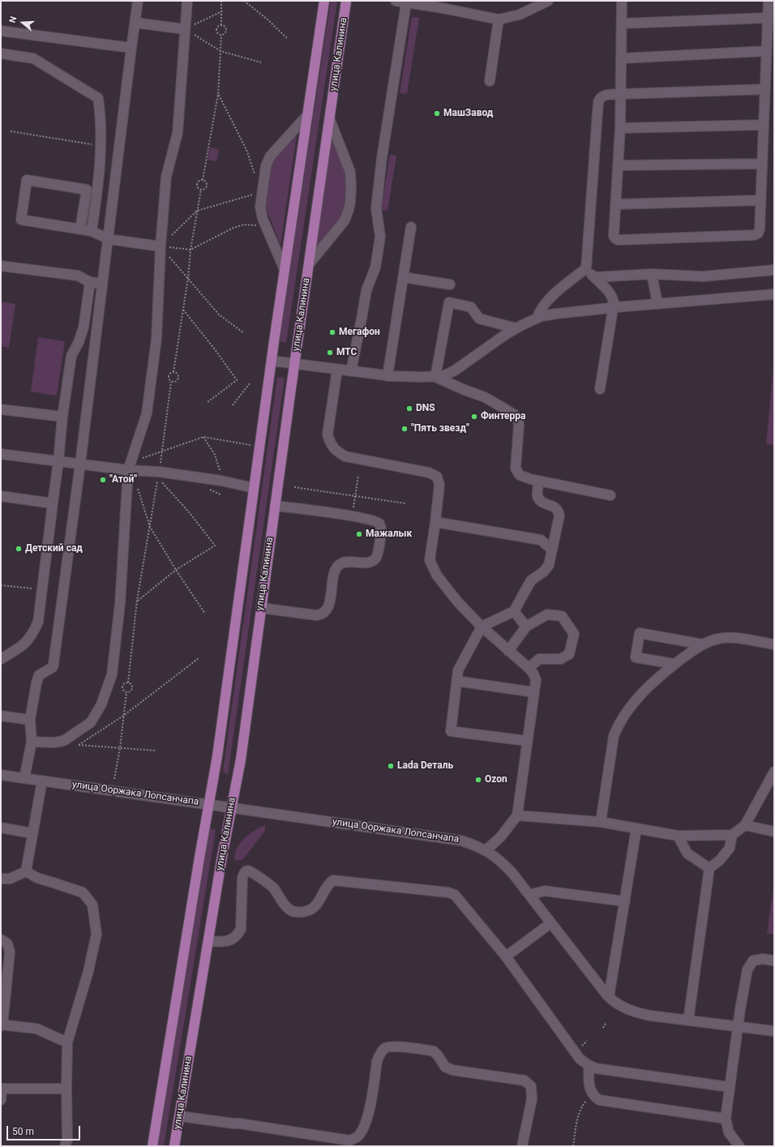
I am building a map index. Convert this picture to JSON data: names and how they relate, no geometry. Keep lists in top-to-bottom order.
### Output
{
  "streets": {
    "main road": ["улица Калинина"],
    "street": ["улица Ооржака Лопсанчапа"]
  },
  "crossings": [
    ["улица Калинина", "улица Ооржака Лопсанчапа"]
  ],
  "places": [
    "МашЗавод",
    "Мегафон",
    "МТС",
    "DNS",
    "Финтерра",
    "\"Пять звезд\"",
    "\"Атой\"",
    "Мажалык",
    "Детский сад",
    "Lada Dеталь",
    "Ozon"
  ],
  "scale_bar": "50 m",
  "north": "left"
}
